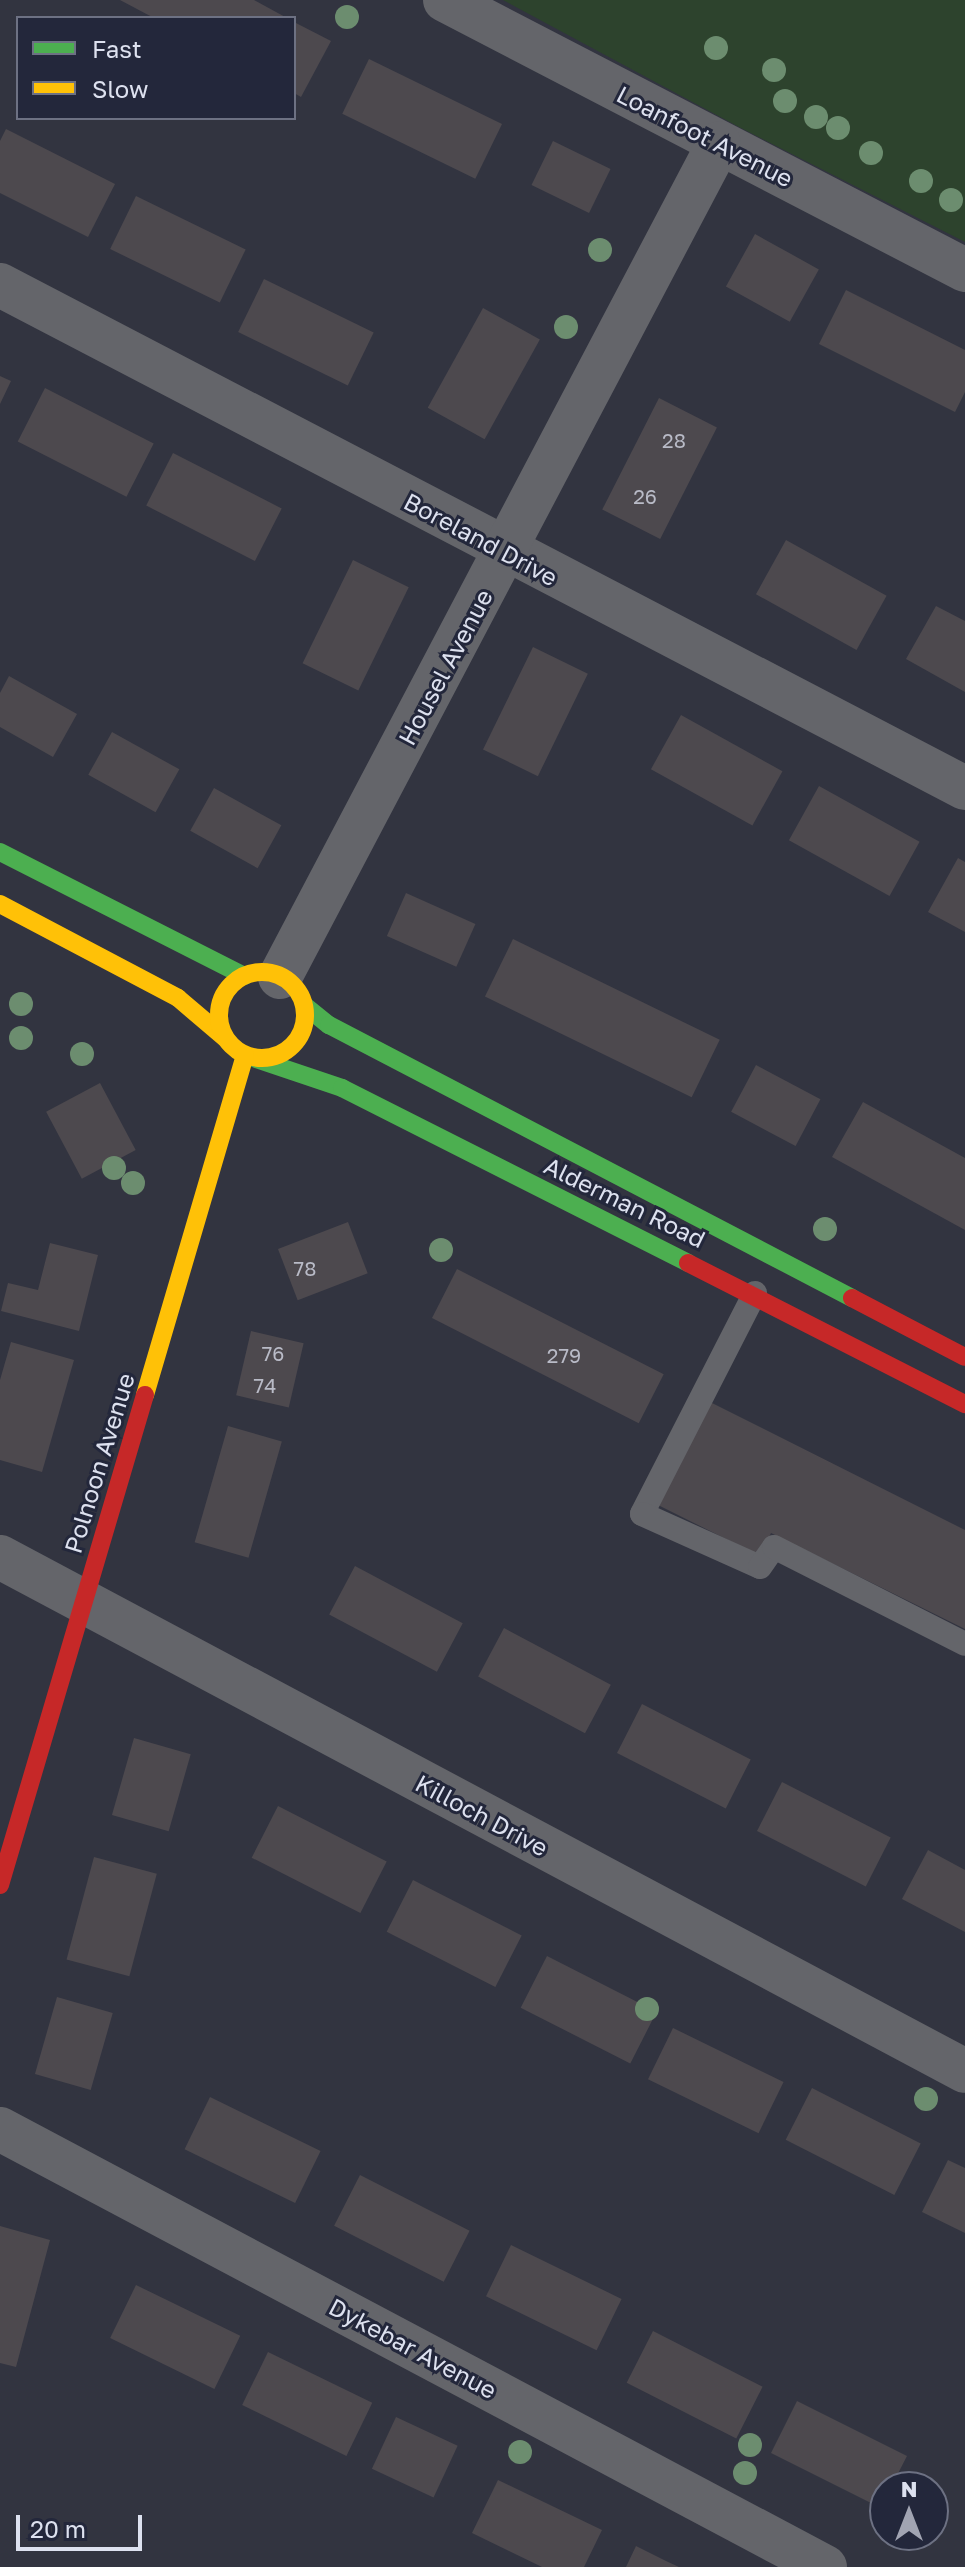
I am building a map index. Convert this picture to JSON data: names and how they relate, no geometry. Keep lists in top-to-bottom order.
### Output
{
  "streets": {
    "street": [
      "Loanfoot Avenue",
      "Boreland Drive",
      "Housel Avenue",
      "Alderman Road",
      "Polnoon Avenue",
      "Killoch Drive",
      "Dykebar Avenue"
    ]
  },
  "crossings": [
    ["Loanfoot Avenue", "Housel Avenue"],
    ["Boreland Drive", "Housel Avenue"],
    ["Housel Avenue", "Alderman Road"],
    ["Housel Avenue", "Polnoon Avenue"],
    ["Alderman Road", "Polnoon Avenue"],
    ["Polnoon Avenue", "Killoch Drive"]
  ],
  "house_numbers": [
    "28",
    "26",
    "78",
    "76",
    "279",
    "74"
  ],
  "legend": ["Fast", "Slow"],
  "scale_bar": "20 m",
  "north": "top"
}
